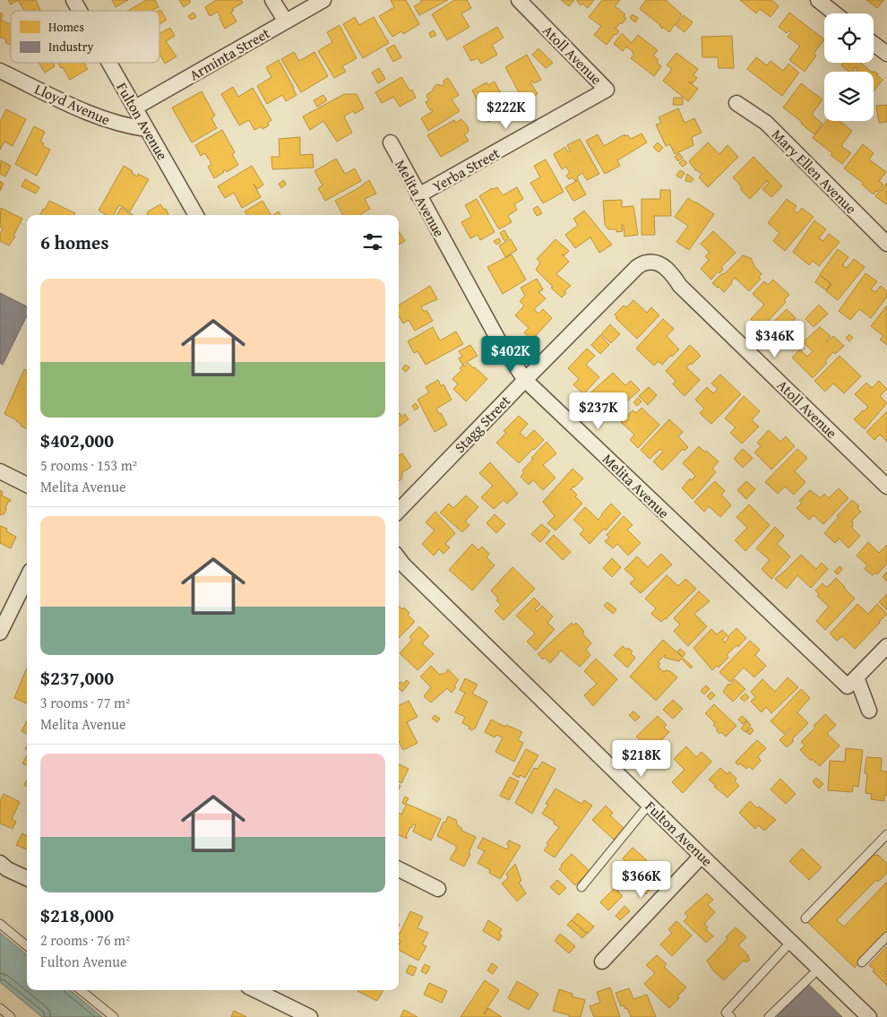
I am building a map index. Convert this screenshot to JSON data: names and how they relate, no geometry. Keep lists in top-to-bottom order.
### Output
{
  "streets": {
    "street": [
      "Arminta Street",
      "Atoll Avenue",
      "Lloyd Avenue",
      "Fulton Avenue",
      "Yerba Street",
      "Mary Ellen Avenue",
      "Melita Avenue",
      "Stagg Street"
    ]
  },
  "crossings": [
    ["Arminta Street", "Fulton Avenue"],
    ["Atoll Avenue", "Yerba Street"],
    ["Atoll Avenue", "Stagg Street"],
    ["Lloyd Avenue", "Fulton Avenue"],
    ["Yerba Street", "Melita Avenue"],
    ["Melita Avenue", "Stagg Street"]
  ],
  "legend": ["Homes", "Industry"],
  "page": {
    "price": [
      "$222K",
      "$346K",
      "$402K",
      "$237K",
      "$218K",
      "$366K"
    ],
    "heading": "6 homes",
    "list": [
      {
        "name": "$402,000",
        "note": "5 rooms · 153 m² · Melita Avenue"
      },
      {
        "name": "$237,000",
        "note": "3 rooms · 77 m² · Melita Avenue"
      },
      {
        "name": "$218,000",
        "note": "2 rooms · 76 m² · Fulton Avenue"
      }
    ]
  }
}
